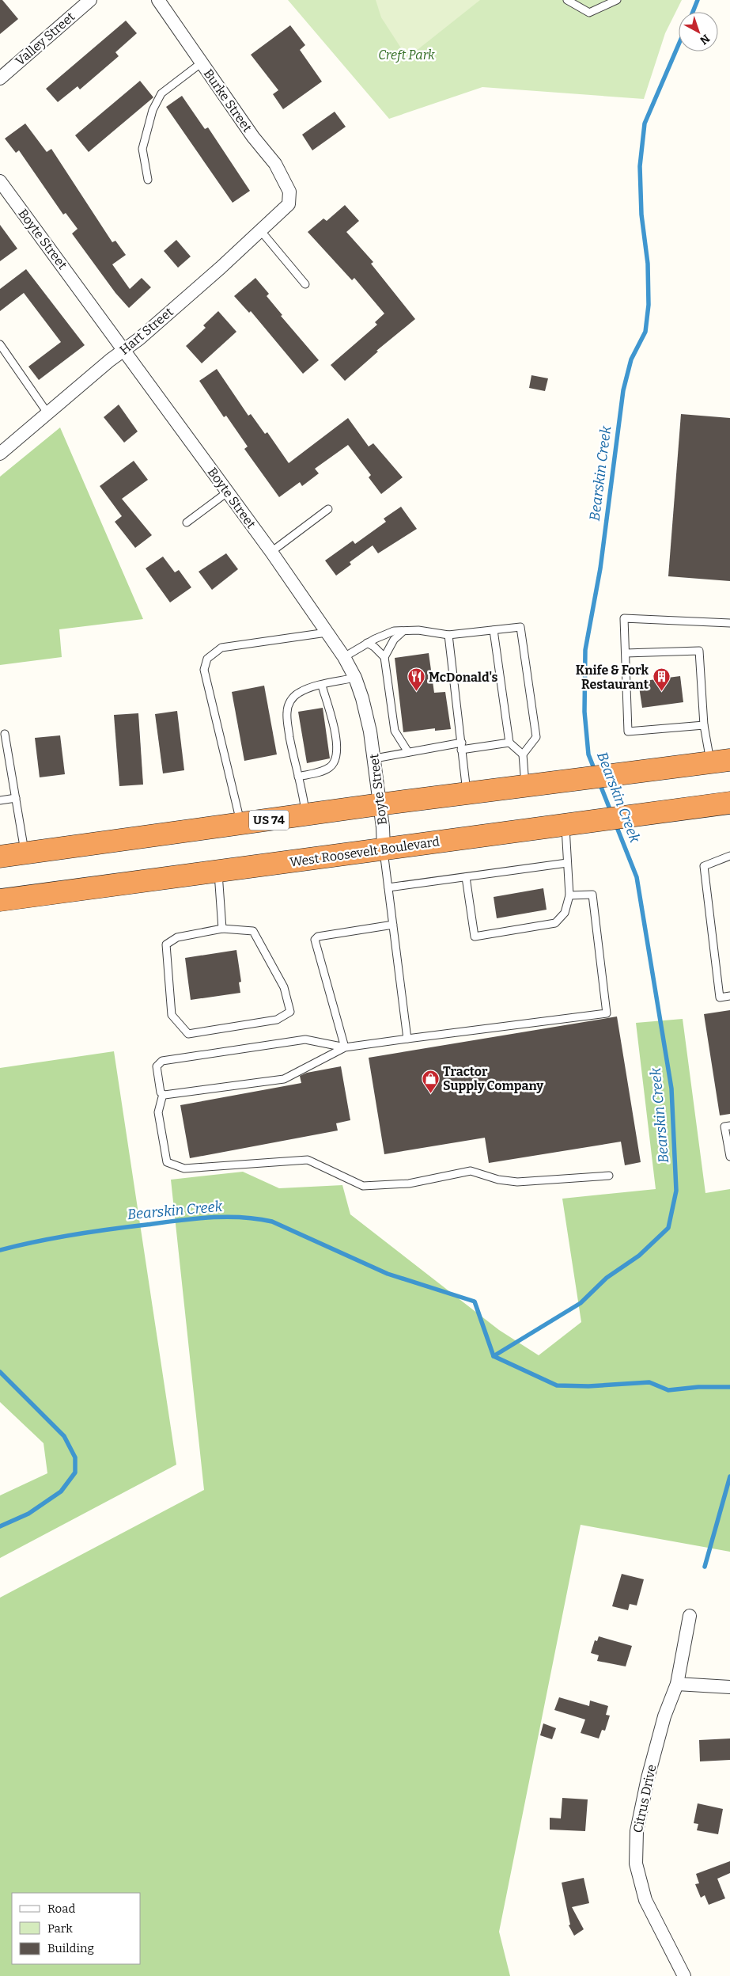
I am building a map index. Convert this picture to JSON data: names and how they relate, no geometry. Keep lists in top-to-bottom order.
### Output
{
  "streets": {
    "highway": ["US 74", "West Roosevelt Boulevard"],
    "street": [
      "Valley Street",
      "Burke Street",
      "Boyte Street",
      "Hart Street",
      "Citrus Drive"
    ]
  },
  "crossings": [
    ["Burke Street", "Hart Street"],
    ["Boyte Street", "Hart Street"],
    ["Boyte Street", "US 74"],
    ["Boyte Street", "West Roosevelt Boulevard"]
  ],
  "water": ["Bearskin Creek"],
  "parks": ["Creft Park"],
  "places": {
    "restaurant": ["McDonald's"],
    "building": ["Knife & Fork Restaurant"],
    "shop": ["Tractor Supply Company"]
  },
  "legend": ["Road", "Park", "Building"],
  "north": "bottom right"
}
